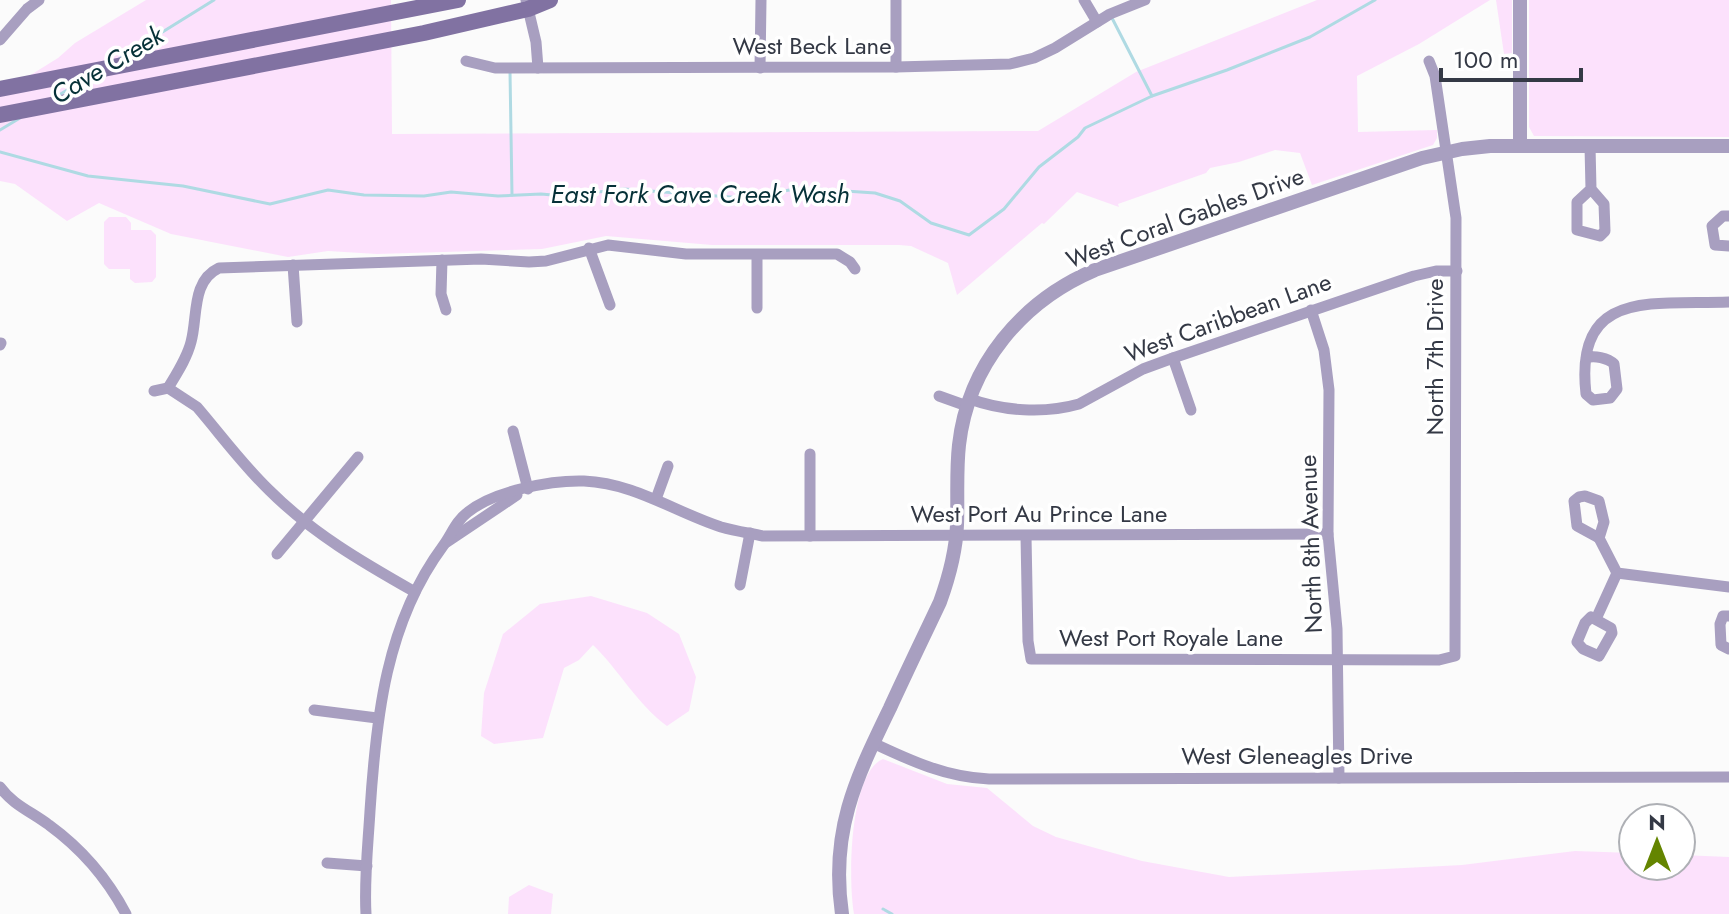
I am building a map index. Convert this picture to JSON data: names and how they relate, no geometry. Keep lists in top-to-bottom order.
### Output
{
  "streets": {
    "street": [
      "West Beck Lane",
      "West Coral Gables Drive",
      "West Caribbean Lane",
      "North 7th Drive",
      "West Port Au Prince Lane",
      "North 8th Avenue",
      "West Port Royale Lane",
      "West Gleneagles Drive"
    ]
  },
  "crossings": [
    ["West Coral Gables Drive", "West Caribbean Lane"],
    ["West Coral Gables Drive", "North 7th Drive"],
    ["West Coral Gables Drive", "West Port Au Prince Lane"],
    ["West Coral Gables Drive", "West Gleneagles Drive"],
    ["West Caribbean Lane", "North 7th Drive"],
    ["West Caribbean Lane", "North 8th Avenue"],
    ["North 7th Drive", "West Port Royale Lane"],
    ["West Port Au Prince Lane", "North 8th Avenue"],
    ["West Port Au Prince Lane", "West Port Royale Lane"],
    ["North 8th Avenue", "West Port Royale Lane"],
    ["North 8th Avenue", "West Gleneagles Drive"]
  ],
  "water": ["Cave Creek", "East Fork Cave Creek Wash"],
  "scale_bar": "100 m",
  "north": "top"
}
